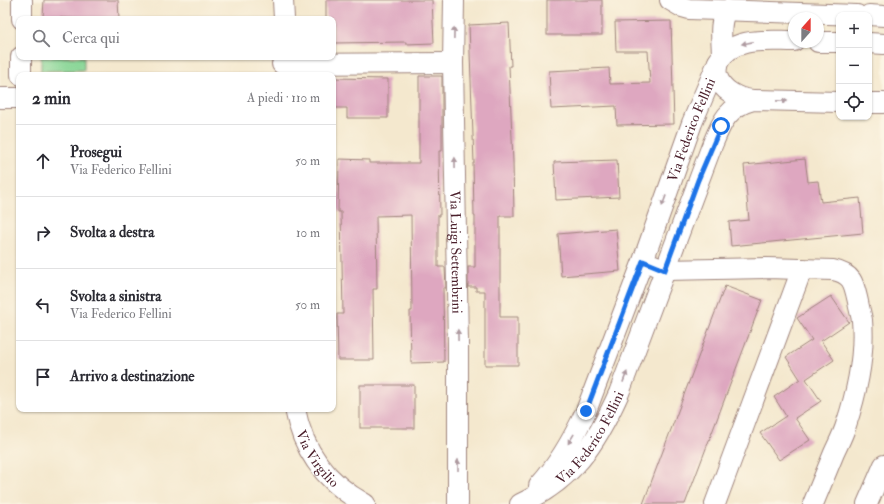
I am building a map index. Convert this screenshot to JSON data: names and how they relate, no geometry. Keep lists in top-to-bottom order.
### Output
{
  "streets": {
    "street": ["Via Federico Fellini", "Via Luigi Settembrini", "Via Virgilio"]
  },
  "one_way": ["Via Luigi Settembrini"],
  "north": "top",
  "page": {
    "map_buttons": ["+", "−"],
    "search": "Cerca qui",
    "heading": ["2 min", "A piedi · 110 m"],
    "list": [
      ["Prosegui", "Via Federico Fellini", "50 m"],
      ["Svolta a destra", "10 m"],
      ["Svolta a sinistra", "Via Federico Fellini", "50 m"],
      "Arrivo a destinazione"
    ]
  }
}
